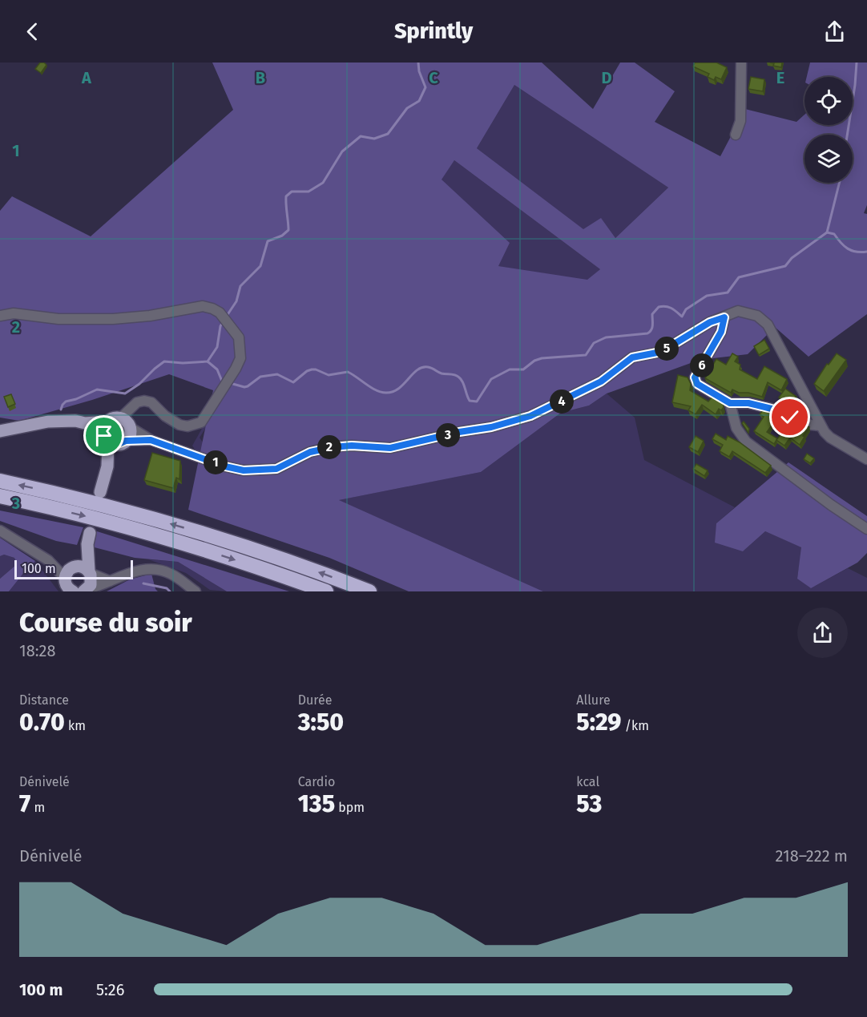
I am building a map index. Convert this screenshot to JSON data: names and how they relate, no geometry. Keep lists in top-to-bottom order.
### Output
{
  "scale_bar": "100 m",
  "page": {
    "header": "Sprintly",
    "pins": [
      "5",
      "6",
      "4",
      "3",
      "2",
      "1"
    ],
    "scale": "100 m",
    "heading": ["Course du soir", "18:28"],
    "stats": [
      ["Distance", "0.70 km"],
      ["Durée", "3:50"],
      ["Allure", "5:29 /km"],
      ["Dénivelé", "7 m"],
      ["Cardio", "135 bpm"],
      ["kcal", "53"]
    ],
    "chart": ["Dénivelé", "218–222 m"],
    "list": [
      {
        "name": "100 m",
        "note": "5:26"
      }
    ]
  },
  "grid": {
    "columns": [
      "A",
      "B",
      "C",
      "D",
      "E"
    ],
    "rows": ["1", "2", "3"]
  }
}
